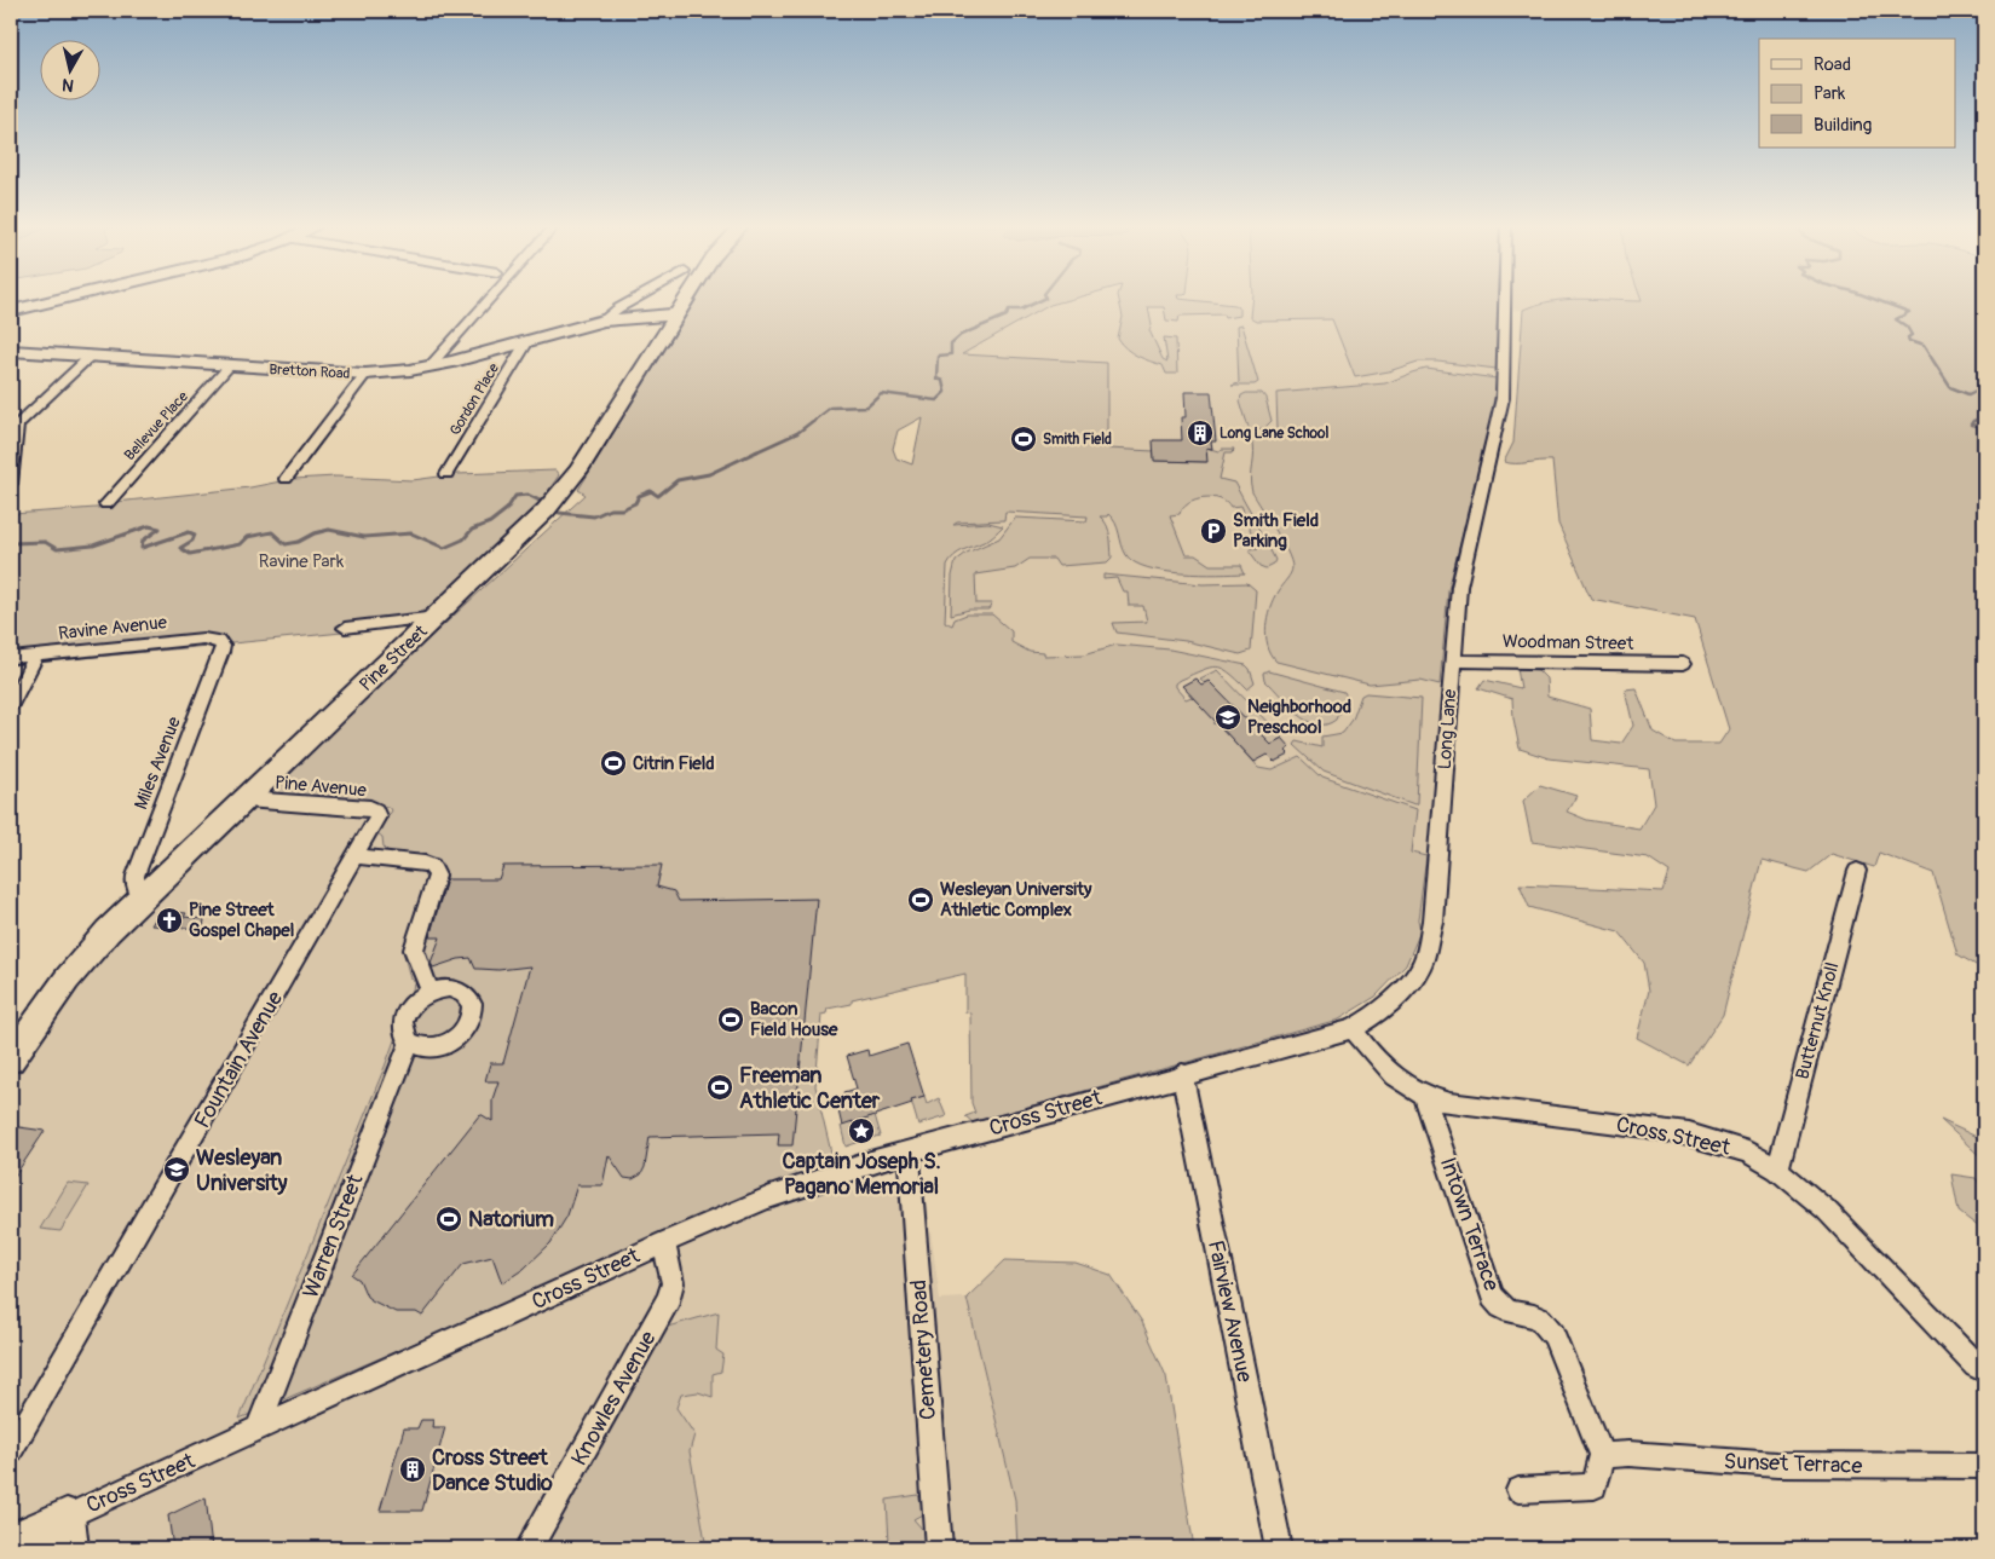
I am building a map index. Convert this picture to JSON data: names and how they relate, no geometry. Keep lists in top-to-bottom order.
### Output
{
  "streets": {
    "street": [
      "Bretton Road",
      "Gordon Place",
      "Bellevue Place",
      "Ravine Avenue",
      "Woodman Street",
      "Pine Street",
      "Long Lane",
      "Miles Avenue",
      "Pine Avenue",
      "Butternut Knoll",
      "Fountain Avenue",
      "Cross Street",
      "Intown Terrace",
      "Warren Street",
      "Fairview Avenue",
      "Cemetery Road",
      "Knowles Avenue",
      "Sunset Terrace"
    ]
  },
  "crossings": [
    ["Bretton Road", "Gordon Place"],
    ["Bretton Road", "Bellevue Place"],
    ["Bretton Road", "Pine Street"],
    ["Ravine Avenue", "Miles Avenue"],
    ["Woodman Street", "Long Lane"],
    ["Pine Street", "Miles Avenue"],
    ["Pine Street", "Pine Avenue"],
    ["Long Lane", "Cross Street"],
    ["Long Lane", "Fairview Avenue"],
    ["Pine Avenue", "Fountain Avenue"],
    ["Butternut Knoll", "Cross Street"],
    ["Cross Street", "Intown Terrace"],
    ["Cross Street", "Warren Street"],
    ["Cross Street", "Fairview Avenue"],
    ["Cross Street", "Cemetery Road"],
    ["Cross Street", "Knowles Avenue"],
    ["Intown Terrace", "Sunset Terrace"]
  ],
  "parks": ["Ravine Park"],
  "places": {
    "building": ["Long Lane School", "Cross Street Dance Studio"],
    "sports": [
      "Smith Field",
      "Citrin Field",
      "Wesleyan University Athletic Complex",
      "Bacon Field House",
      "Freeman Athletic Center",
      "Natorium"
    ],
    "parking": ["Smith Field Parking"],
    "school or university": ["Neighborhood Preschool", "Wesleyan University"],
    "church": ["Pine Street Gospel Chapel"],
    "place": ["Captain Joseph S. Pagano Memorial"]
  },
  "legend": ["Road", "Park", "Building"],
  "north": "bottom"
}
